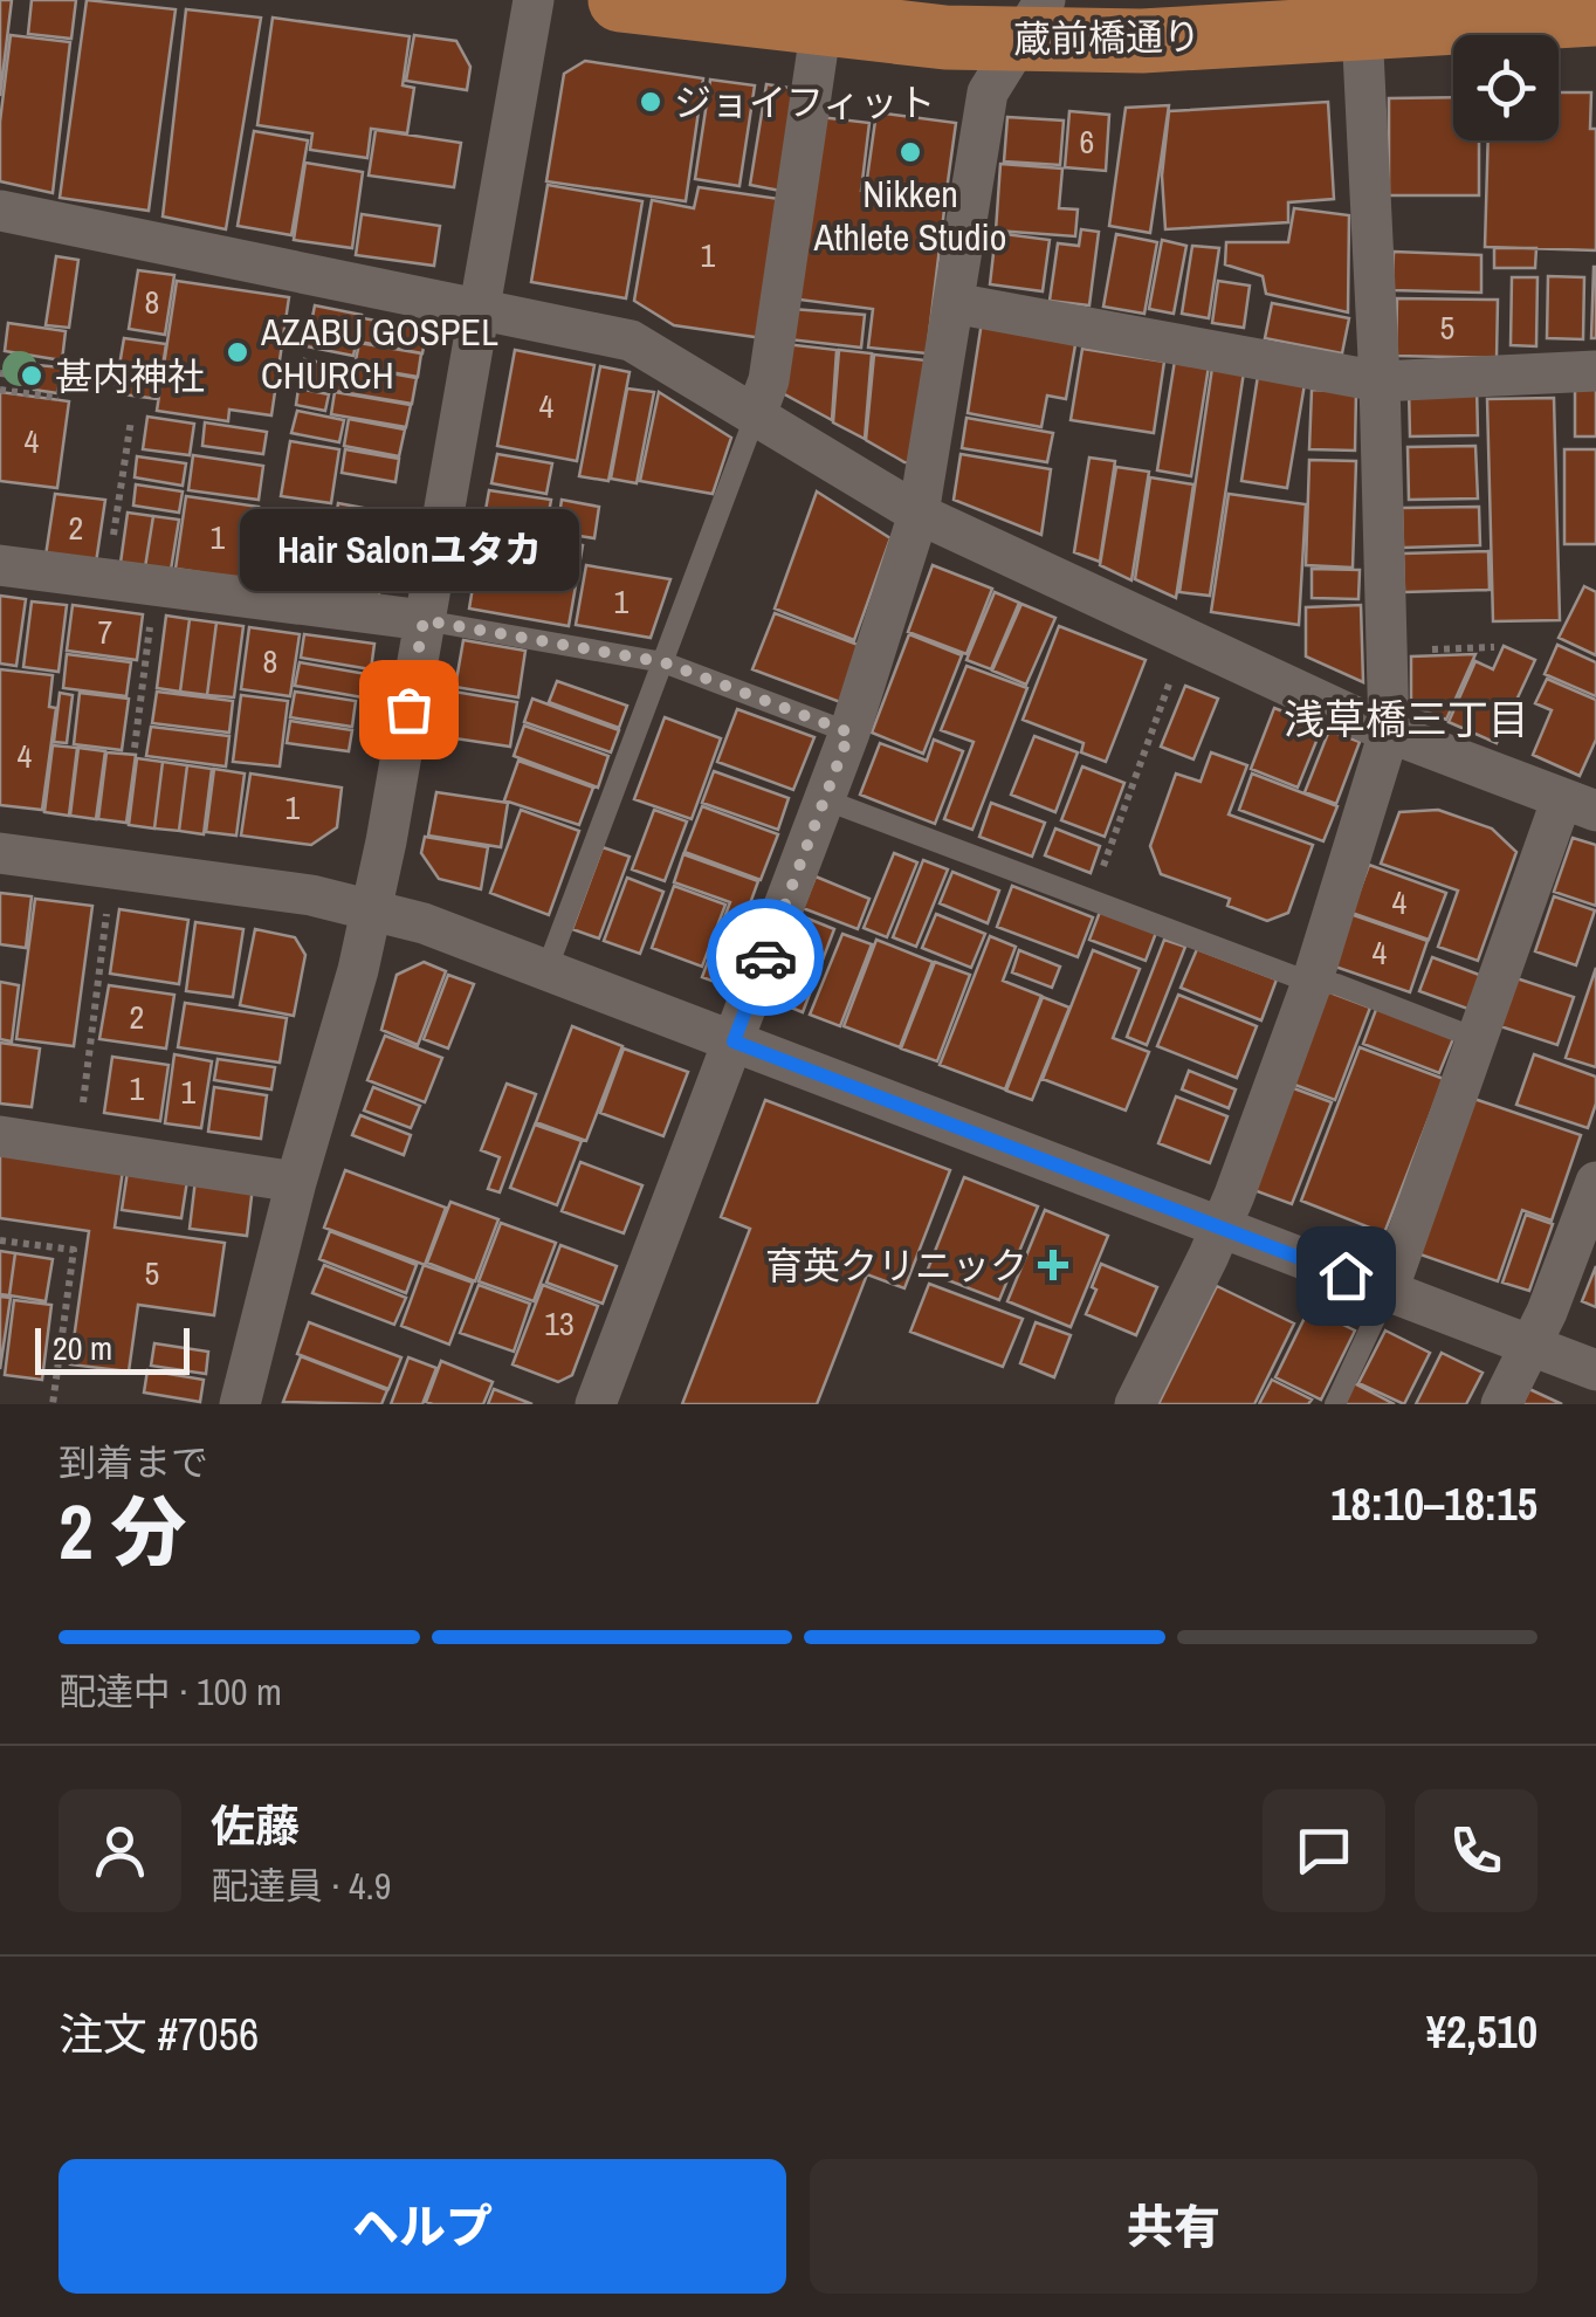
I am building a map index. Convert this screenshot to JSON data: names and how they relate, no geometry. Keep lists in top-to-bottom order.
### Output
{
  "streets": {
    "main road": ["蔵前橋通り"]
  },
  "districts": ["浅草橋三丁目"],
  "places": {
    "other": [
      "ジョイフィット",
      "Nikken Athlete Studio",
      "AZABU GOSPEL CHURCH",
      "甚内神社",
      "Hair Salonユタカ"
    ],
    "health": ["育英クリニック"]
  },
  "house_numbers": [
    "6",
    "1",
    "8",
    "5",
    "4",
    "4",
    "2",
    "1",
    "1",
    "7",
    "8",
    "4",
    "1",
    "4",
    "4",
    "2",
    "1",
    "1",
    "5",
    "13"
  ],
  "scale_bar": "20 m",
  "page": {
    "bubble": "Hair Salonユタカ",
    "scale": "20 m",
    "heading": ["2 分", "到着まで", "18:10–18:15"],
    "panel": [
      "佐藤",
      "配達員 · 4.9",
      "注文 #7056",
      "¥2,510"
    ],
    "bar": "配達中 · 100 m",
    "buttons": ["ヘルプ", "共有"]
  }
}
